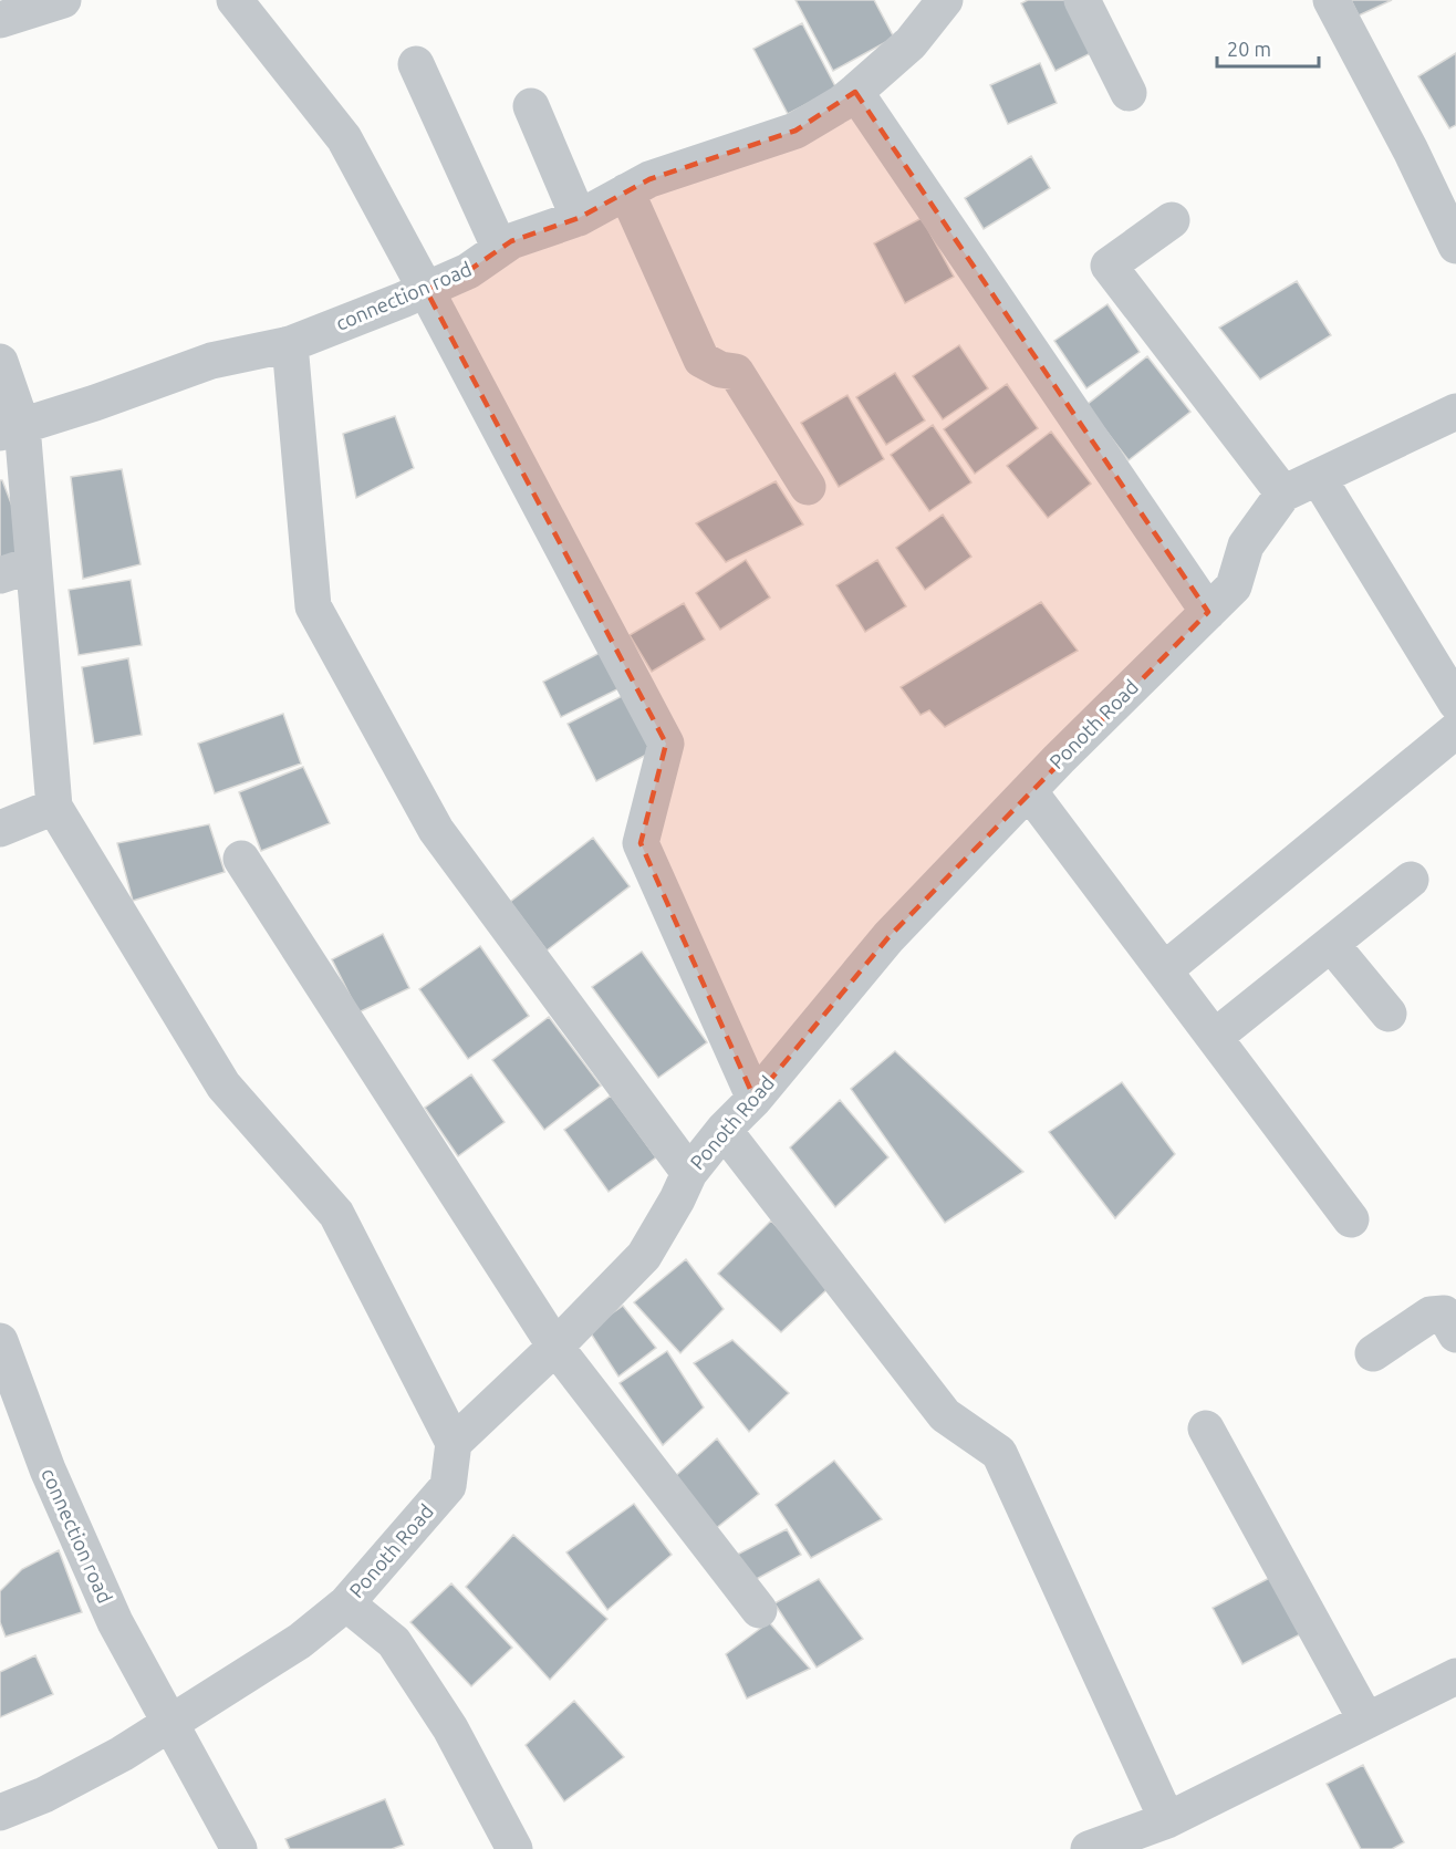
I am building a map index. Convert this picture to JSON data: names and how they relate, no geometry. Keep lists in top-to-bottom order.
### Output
{
  "streets": {
    "street": ["connection road", "Ponoth Road"]
  },
  "crossings": [
    ["connection road", "Ponoth Road"]
  ],
  "scale_bar": "20 m"
}
